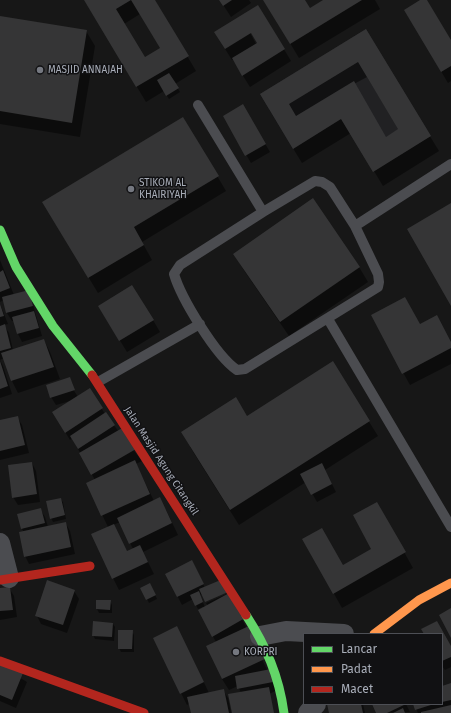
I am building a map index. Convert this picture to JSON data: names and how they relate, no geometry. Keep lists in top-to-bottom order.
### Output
{
  "streets": {
    "street": ["Jalan Masjid Agung Citangkil"]
  },
  "places": ["MASJID ANNAJAH", "STIKOM AL KHAIRIYAH", "KORPRI"],
  "legend": ["Lancar", "Padat", "Macet"]
}
